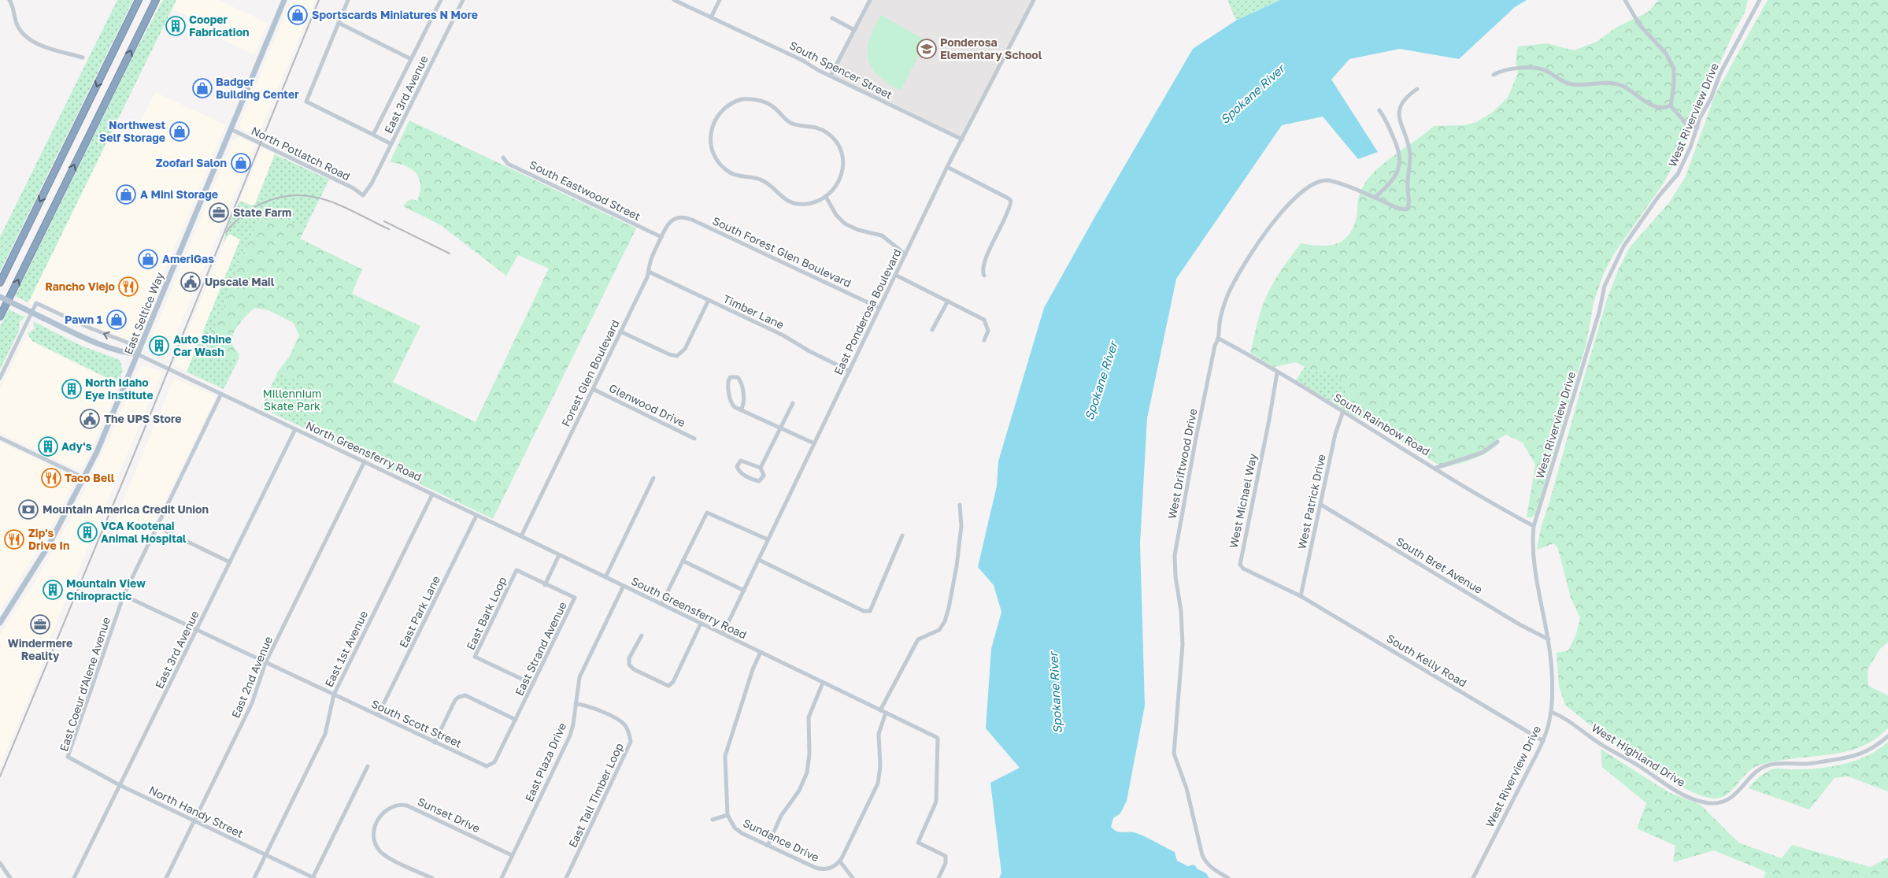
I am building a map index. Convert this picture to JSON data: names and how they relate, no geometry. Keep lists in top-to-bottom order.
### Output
{
  "streets": {
    "main road": ["East Seltice Way", "North Greensferry Road"],
    "street": [
      "South Spencer Street",
      "East 3rd Avenue",
      "West Riverview Drive",
      "North Potlatch Road",
      "South Eastwood Street",
      "South Forest Glen Boulevard",
      "Timber Lane",
      "East Ponderosa Boulevard",
      "Forest Glen Boulevard",
      "Glenwood Drive",
      "South Rainbow Road",
      "West Driftwood Drive",
      "West Michael Way",
      "West Patrick Drive",
      "South Bret Avenue",
      "South Greensferry Road",
      "East Park Lane",
      "East Bark Loop",
      "East 1st Avenue",
      "East Strand Avenue",
      "South Kelly Road",
      "East 2nd Avenue",
      "East Coeur d'Alene Avenue",
      "South Scott Street",
      "West Highland Drive",
      "East Plaza Drive",
      "East Tall Timber Loop",
      "North Handy Street",
      "Sunset Drive",
      "Sundance Drive"
    ]
  },
  "crossings": [
    ["South Spencer Street", "East Ponderosa Boulevard"],
    ["East 3rd Avenue", "North Potlatch Road"],
    ["East 3rd Avenue", "North Greensferry Road"],
    ["East 3rd Avenue", "East Coeur d'Alene Avenue"],
    ["East 3rd Avenue", "South Scott Street"],
    ["East 3rd Avenue", "North Handy Street"],
    ["West Riverview Drive", "South Rainbow Road"],
    ["West Riverview Drive", "South Bret Avenue"],
    ["West Riverview Drive", "South Kelly Road"],
    ["West Riverview Drive", "West Highland Drive"],
    ["North Potlatch Road", "East Seltice Way"],
    ["South Eastwood Street", "Forest Glen Boulevard"],
    ["South Forest Glen Boulevard", "East Ponderosa Boulevard"],
    ["South Forest Glen Boulevard", "Forest Glen Boulevard"],
    ["Timber Lane", "East Ponderosa Boulevard"],
    ["Timber Lane", "Forest Glen Boulevard"],
    ["East Ponderosa Boulevard", "South Greensferry Road"],
    ["East Seltice Way", "North Greensferry Road"],
    ["Forest Glen Boulevard", "Glenwood Drive"],
    ["Forest Glen Boulevard", "South Greensferry Road"],
    ["South Rainbow Road", "West Driftwood Drive"],
    ["South Rainbow Road", "West Michael Way"],
    ["South Rainbow Road", "West Patrick Drive"],
    ["North Greensferry Road", "South Greensferry Road"],
    ["North Greensferry Road", "East 1st Avenue"],
    ["North Greensferry Road", "East 2nd Avenue"],
    ["North Greensferry Road", "East Coeur d'Alene Avenue"],
    ["West Michael Way", "West Patrick Drive"],
    ["West Michael Way", "South Kelly Road"],
    ["West Patrick Drive", "South Bret Avenue"],
    ["West Patrick Drive", "South Kelly Road"],
    ["South Greensferry Road", "East Park Lane"],
    ["South Greensferry Road", "East 1st Avenue"],
    ["South Greensferry Road", "East Plaza Drive"],
    ["East Park Lane", "South Scott Street"],
    ["East Bark Loop", "East Strand Avenue"],
    ["East 1st Avenue", "South Scott Street"],
    ["East 1st Avenue", "North Handy Street"],
    ["East Strand Avenue", "South Scott Street"],
    ["East 2nd Avenue", "South Scott Street"],
    ["East 2nd Avenue", "North Handy Street"],
    ["East Coeur d'Alene Avenue", "South Scott Street"],
    ["East Coeur d'Alene Avenue", "North Handy Street"],
    ["East Plaza Drive", "East Tall Timber Loop"],
    ["East Plaza Drive", "Sunset Drive"]
  ],
  "water": ["Spokane River"],
  "parks": ["Millennium Skate Park"],
  "places": {
    "shop": [
      "Sportscards Miniatures N More",
      "Badger Building Center",
      "Northwest Self Storage",
      "Zoofari Salon",
      "A Mini Storage",
      "AmeriGas",
      "Pawn 1"
    ],
    "building": [
      "Cooper Fabrication",
      "Auto Shine Car Wash",
      "North Idaho Eye Institute",
      "Ady's",
      "VCA Kootenai Animal Hospital",
      "Mountain View Chiropractic"
    ],
    "school or university": ["Ponderosa Elementary School"],
    "office": ["State Farm", "Windermere Reality"],
    "public building": ["Upscale Mail", "The UPS Store"],
    "restaurant": ["Rancho Viejo", "Taco Bell", "Zip's Drive In"],
    "bank": ["Mountain America Credit Union"]
  }
}
